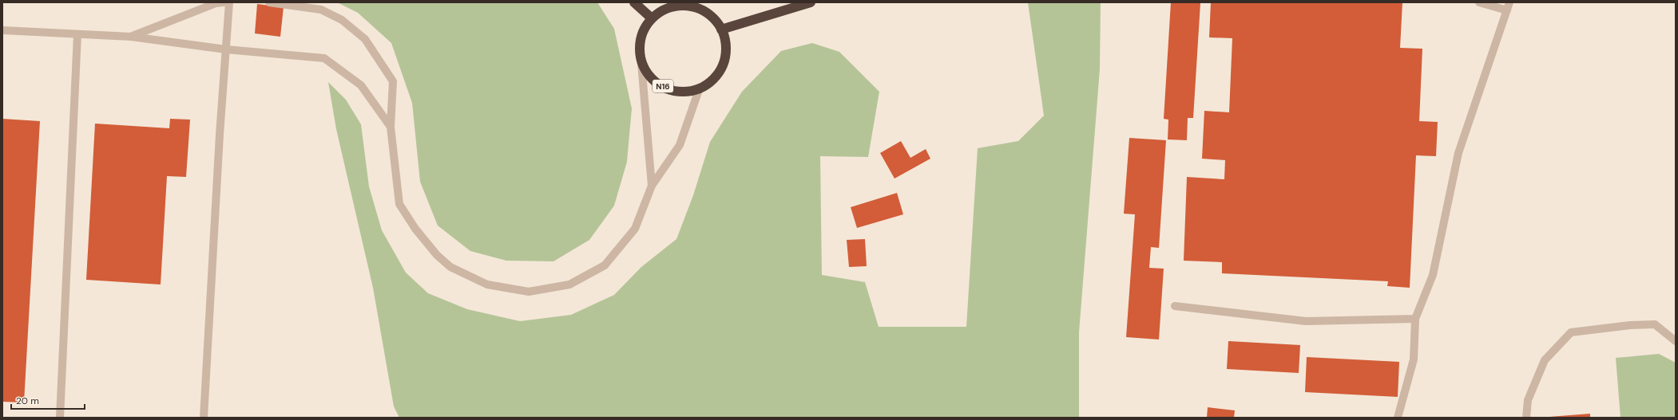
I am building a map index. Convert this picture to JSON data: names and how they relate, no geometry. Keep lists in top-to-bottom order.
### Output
{
  "streets": {
    "highway": ["N16"]
  },
  "scale_bar": "20 m"
}
